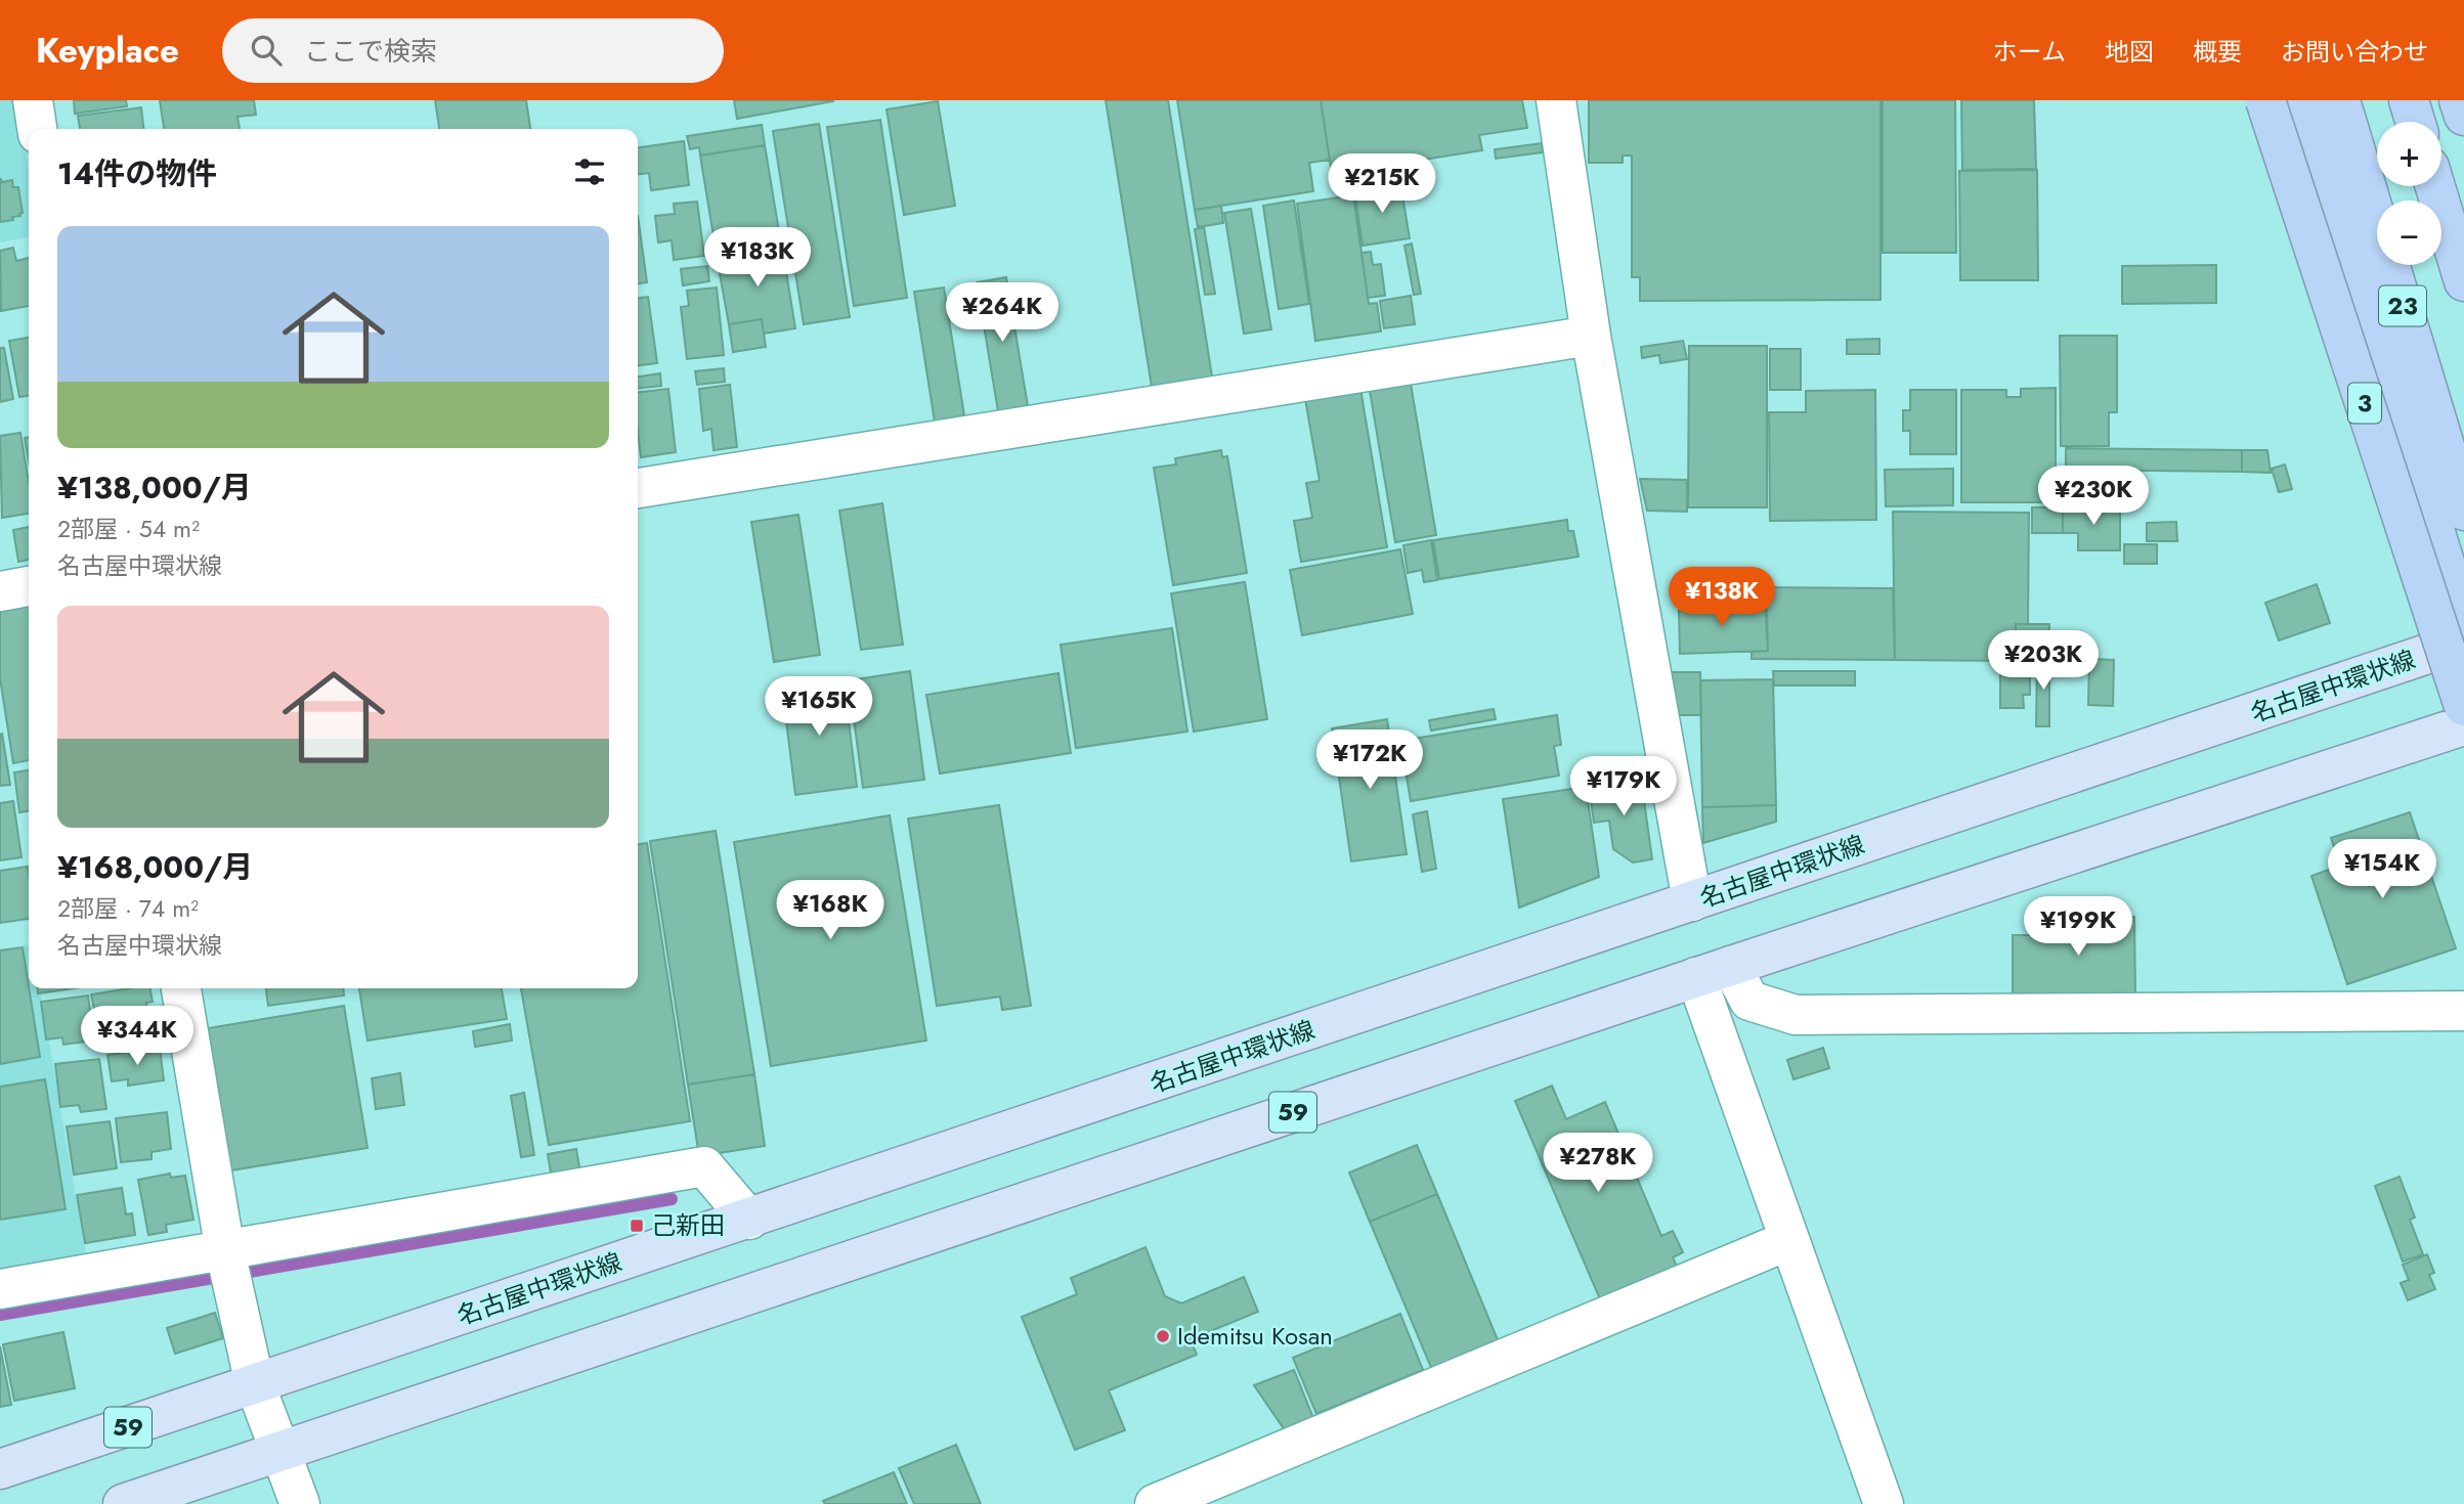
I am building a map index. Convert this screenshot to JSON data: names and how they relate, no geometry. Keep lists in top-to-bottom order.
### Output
{
  "streets": {
    "highway": ["23", "3"],
    "main road": ["名古屋中環状線", "59"]
  },
  "places": {
    "transit": ["己新田"],
    "other": ["Idemitsu Kosan"]
  },
  "page": {
    "header": "Keyplace",
    "search": "ここで検索",
    "nav": [
      "ホーム",
      "地図",
      "概要",
      "お問い合わせ"
    ],
    "map_buttons": ["+", "−"],
    "heading": "14件の物件",
    "price": [
      "¥215K",
      "¥183K",
      "¥264K",
      "¥230K",
      "¥138K",
      "¥203K",
      "¥165K",
      "¥172K",
      "¥179K",
      "¥154K",
      "¥168K",
      "¥199K",
      "¥344K",
      "¥278K"
    ],
    "list": [
      {
        "name": "¥138,000/月",
        "note": "2部屋 · 54 m² · 名古屋中環状線"
      },
      {
        "name": "¥168,000/月",
        "note": "2部屋 · 74 m² · 名古屋中環状線"
      }
    ]
  }
}
